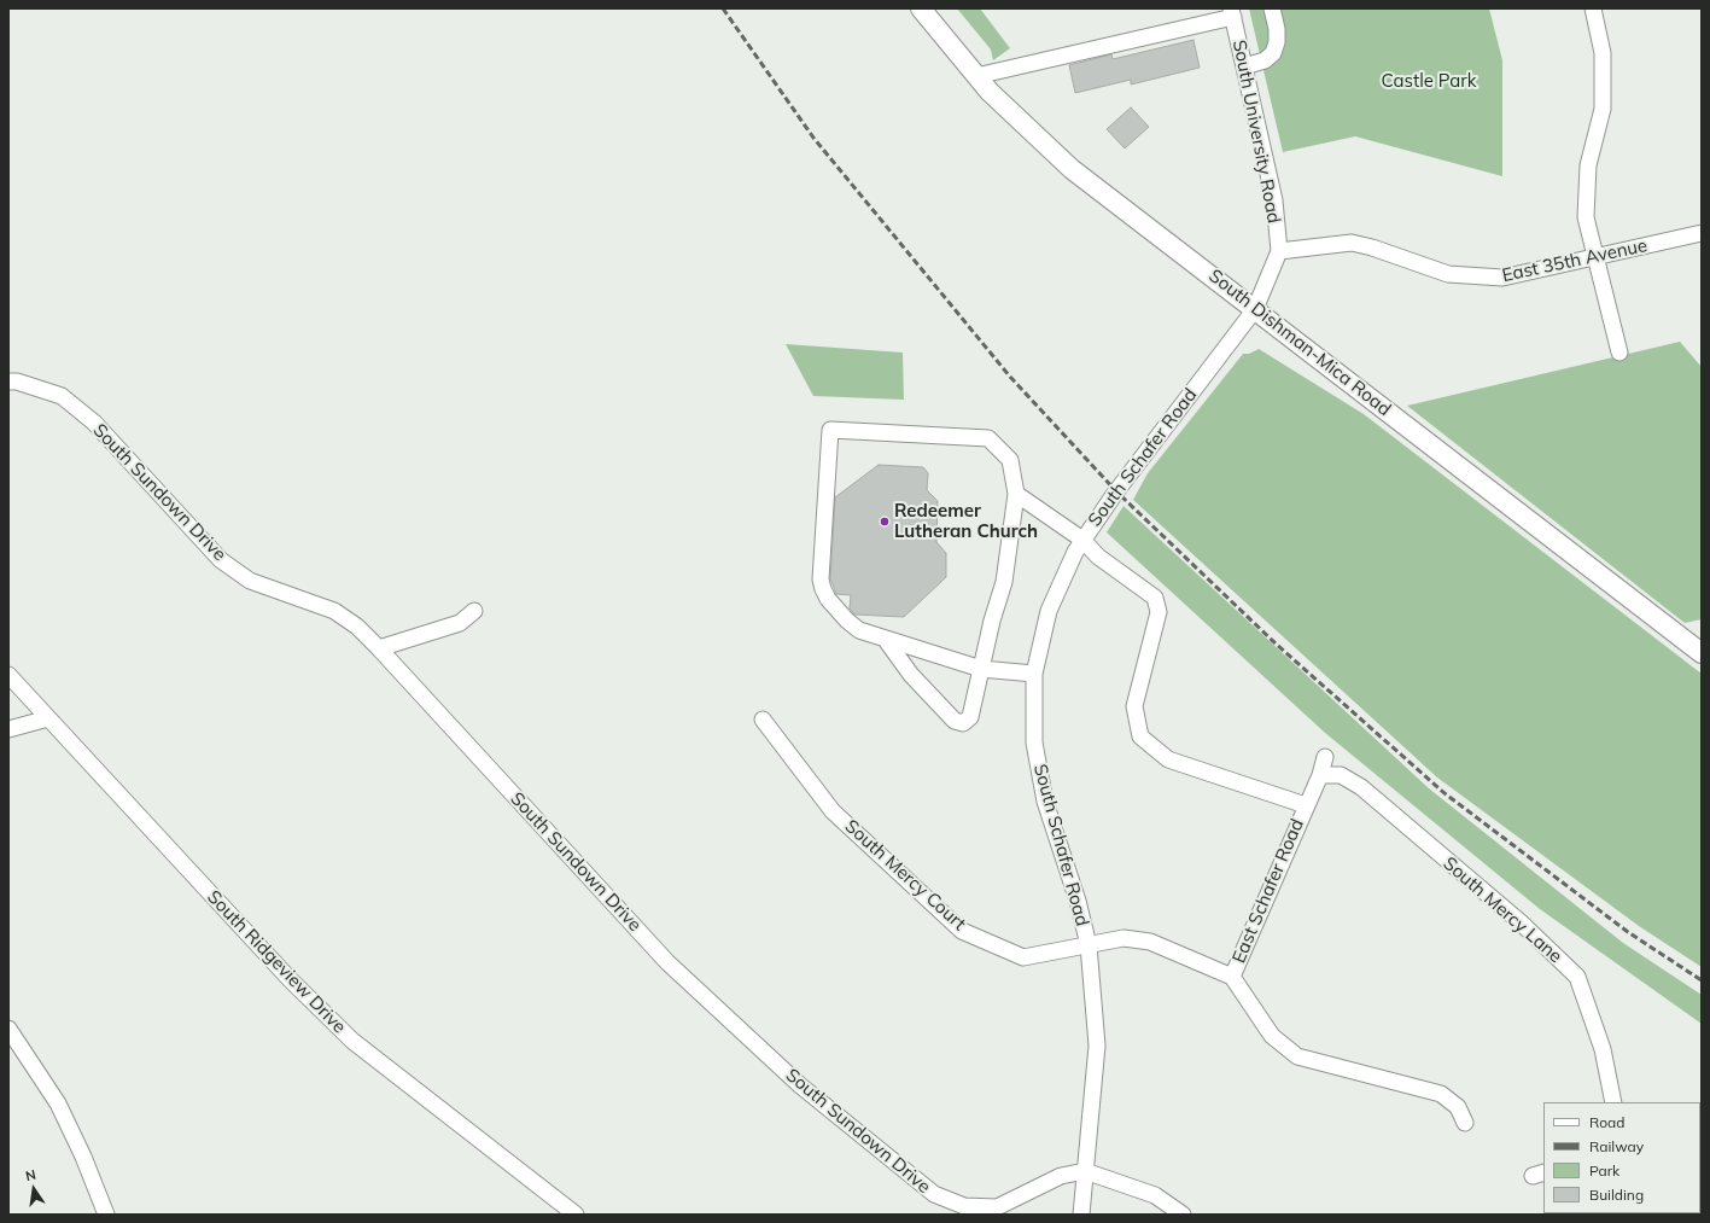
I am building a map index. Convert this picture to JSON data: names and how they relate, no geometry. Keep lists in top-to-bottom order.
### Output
{
  "streets": {
    "main road": ["South Dishman-Mica Road"],
    "street": [
      "South University Road",
      "East 35th Avenue",
      "South Schafer Road",
      "South Sundown Drive",
      "South Mercy Court",
      "East Schafer Road",
      "South Mercy Lane",
      "South Ridgeview Drive"
    ]
  },
  "crossings": [
    ["South University Road", "East 35th Avenue"],
    ["South University Road", "South Dishman-Mica Road"],
    ["South University Road", "South Schafer Road"],
    ["South Dishman-Mica Road", "South Schafer Road"],
    ["South Schafer Road", "South Sundown Drive"],
    ["South Schafer Road", "South Mercy Court"],
    ["South Schafer Road", "East Schafer Road"],
    ["South Mercy Court", "East Schafer Road"],
    ["East Schafer Road", "South Mercy Lane"]
  ],
  "parks": ["Castle Park"],
  "places": ["Redeemer Lutheran Church"],
  "legend": [
    "Road",
    "Railway",
    "Park",
    "Building"
  ],
  "north": "top"
}
